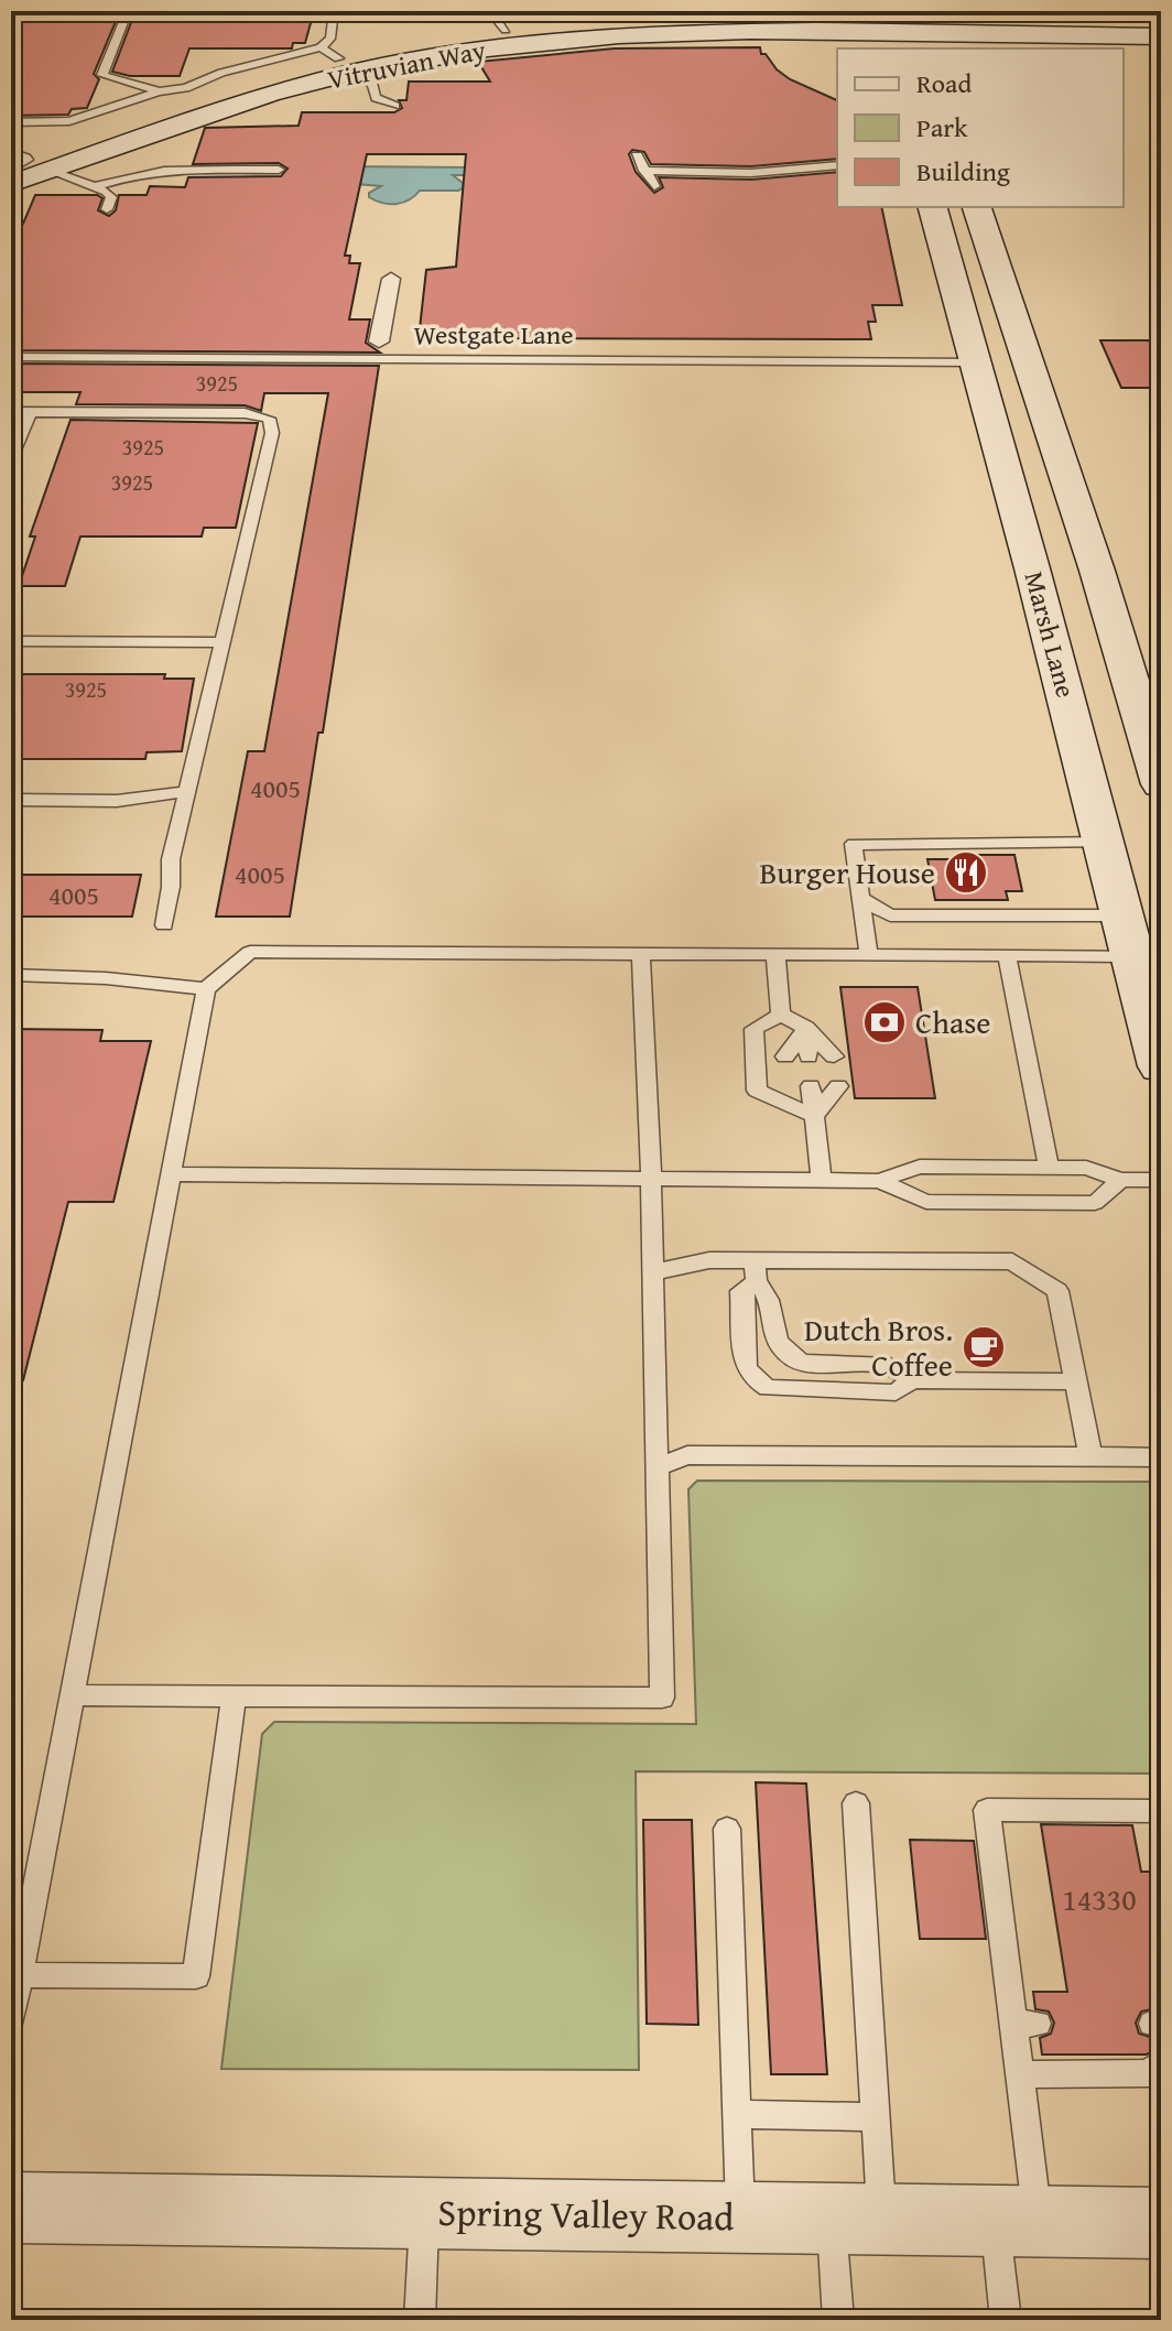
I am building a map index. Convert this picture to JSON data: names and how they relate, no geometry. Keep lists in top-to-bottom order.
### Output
{
  "streets": {
    "main road": ["Vitruvian Way", "Marsh Lane", "Spring Valley Road"],
    "lane": ["Westgate Lane"]
  },
  "crossings": [
    ["Westgate Lane", "Marsh Lane"]
  ],
  "places": {
    "restaurant": ["Burger House"],
    "bank": ["Chase"],
    "cafe": ["Dutch Bros. Coffee"]
  },
  "house_numbers": [
    "3925",
    "3925",
    "3925",
    "3925",
    "4005",
    "4005",
    "4005",
    "14330"
  ],
  "legend": ["Road", "Park", "Building"]
}
